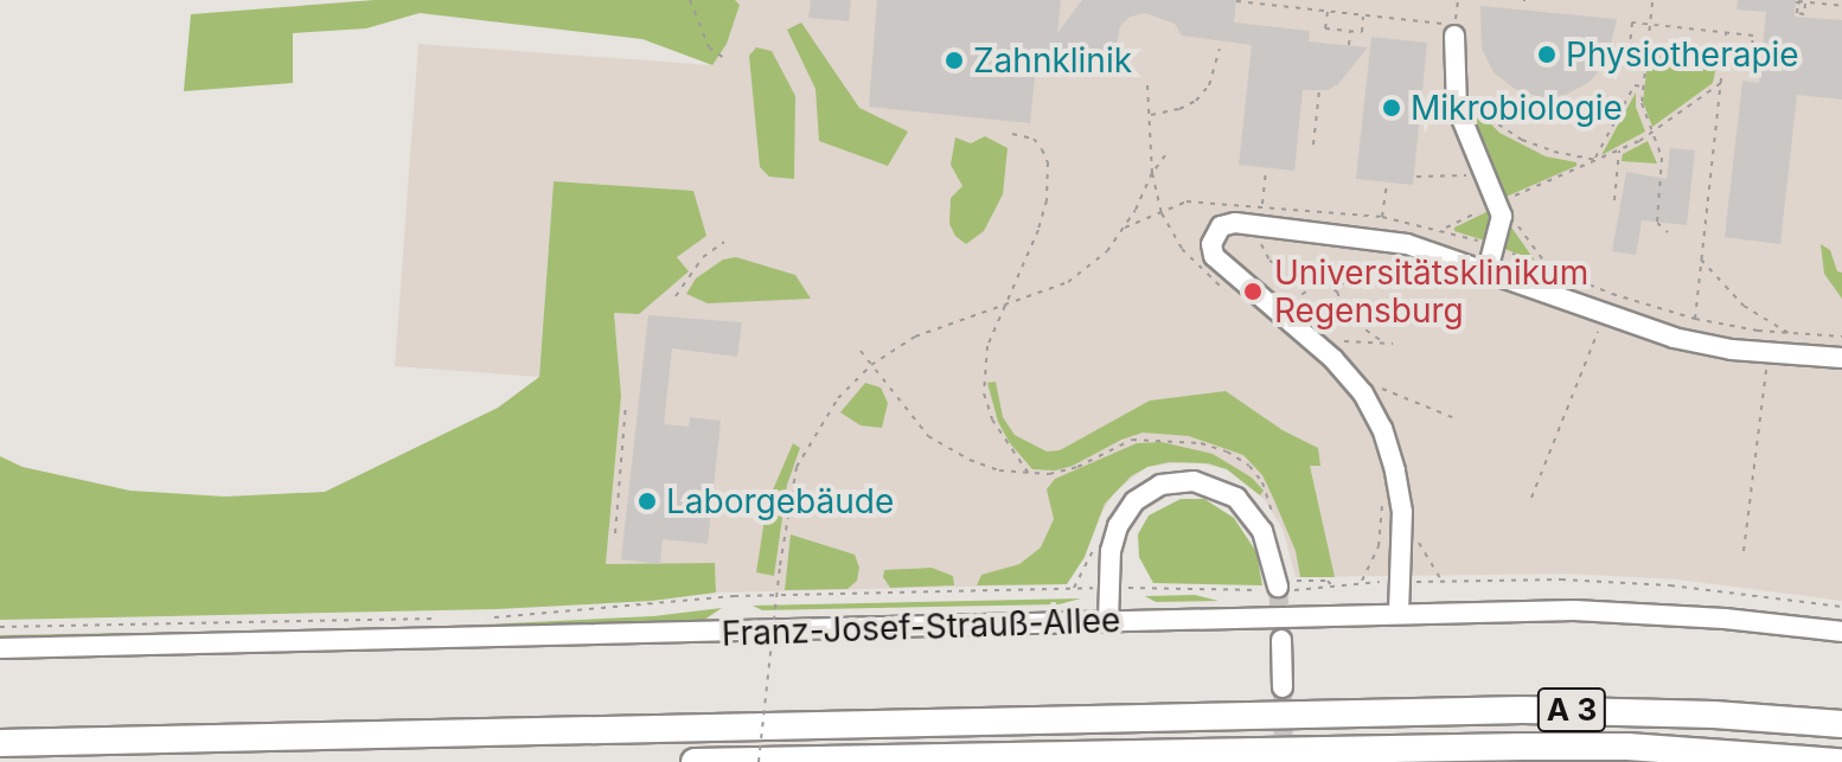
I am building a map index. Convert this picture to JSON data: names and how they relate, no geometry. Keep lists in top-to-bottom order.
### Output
{
  "streets": {
    "highway": ["A 3"],
    "street": ["Franz-Josef-Strauß-Allee"]
  },
  "places": [
    "Physiotherapie",
    "Zahnklinik",
    "Mikrobiologie",
    "Universitätsklinikum Regensburg",
    "Laborgebäude"
  ]
}
